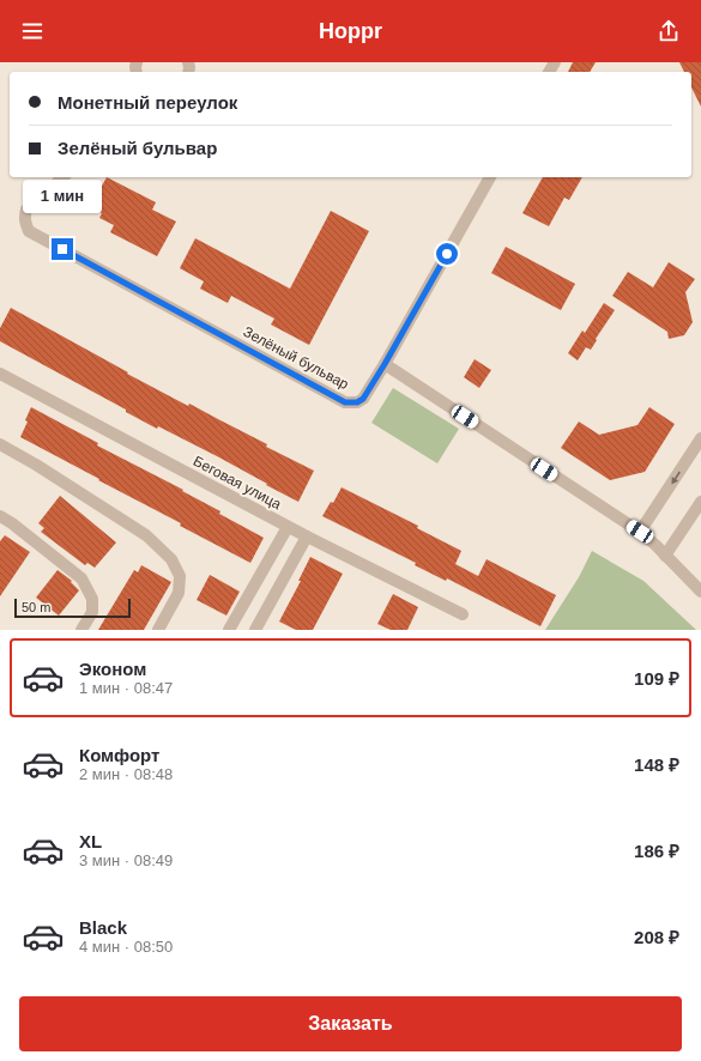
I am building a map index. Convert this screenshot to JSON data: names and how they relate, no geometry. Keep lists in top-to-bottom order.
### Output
{
  "streets": {
    "street": ["Зелёный бульвар", "Беговая улица"]
  },
  "scale_bar": "50 m",
  "page": {
    "header": "Hoppr",
    "banner": ["Монетный переулок", "Зелёный бульвар"],
    "bubble": "1 мин",
    "scale": "50 m",
    "list": [
      {
        "name": "Эконом",
        "note": "1 мин · 08:47",
        "value": "109 ₽"
      },
      {
        "name": "Комфорт",
        "note": "2 мин · 08:48",
        "value": "148 ₽"
      },
      {
        "name": "XL",
        "note": "3 мин · 08:49",
        "value": "186 ₽"
      },
      {
        "name": "Black",
        "note": "4 мин · 08:50",
        "value": "208 ₽"
      }
    ],
    "buttons": "Заказать"
  }
}
